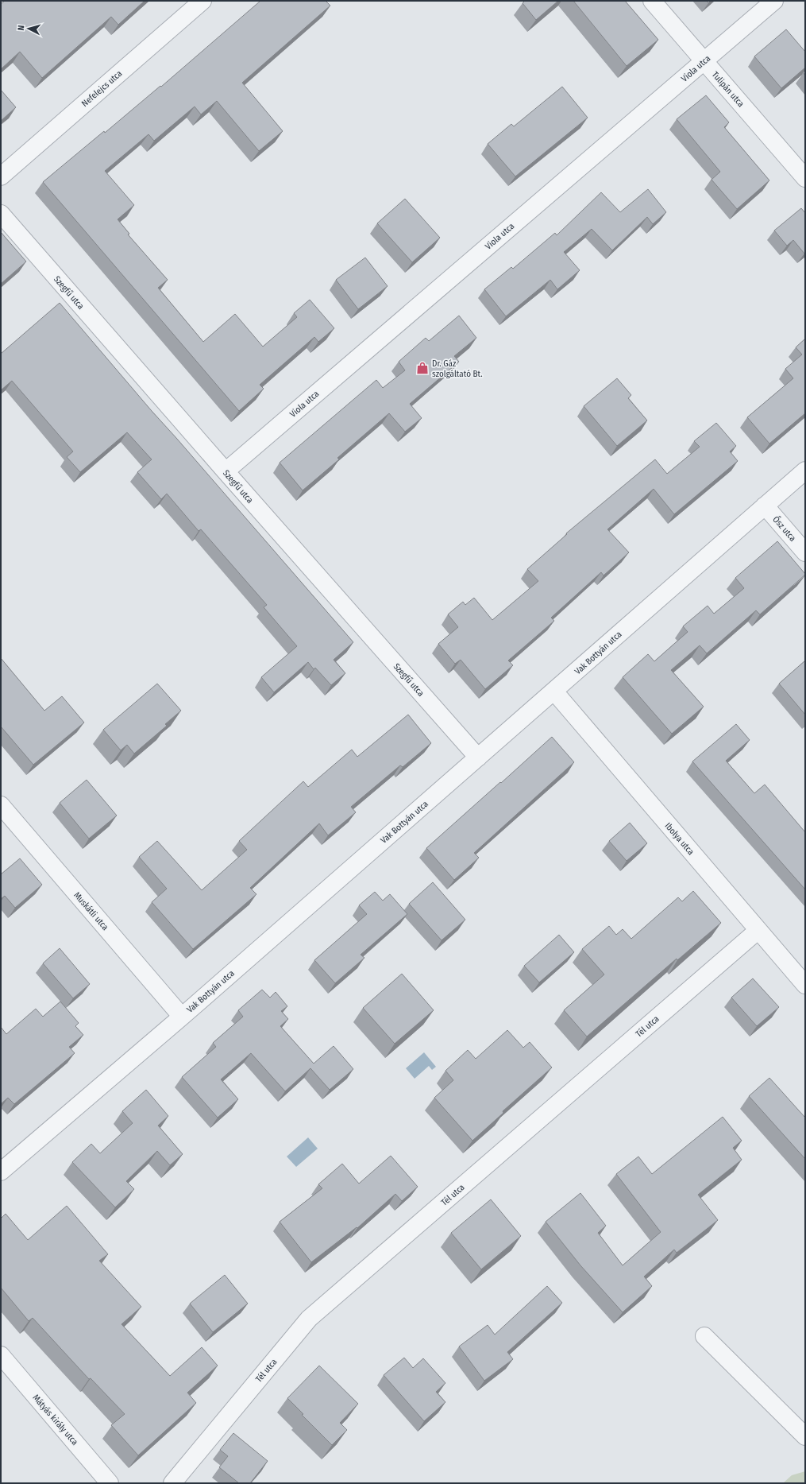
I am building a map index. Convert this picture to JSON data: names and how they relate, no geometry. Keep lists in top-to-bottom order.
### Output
{
  "streets": {
    "street": [
      "Viola utca",
      "Nefelejcs utca",
      "Tulipán utca",
      "Szegfű utca",
      "Ősz utca",
      "Vak Bottyán utca",
      "Ibolya utca",
      "Muskátli utca",
      "Tél utca",
      "Mátyás király utca"
    ]
  },
  "crossings": [
    ["Viola utca", "Tulipán utca"],
    ["Viola utca", "Szegfű utca"],
    ["Szegfű utca", "Vak Bottyán utca"],
    ["Ősz utca", "Vak Bottyán utca"],
    ["Vak Bottyán utca", "Ibolya utca"],
    ["Vak Bottyán utca", "Muskátli utca"],
    ["Ibolya utca", "Tél utca"]
  ],
  "places": {
    "shop": ["Dr. Gáz szolgáltató Bt."]
  },
  "north": "left"
}
